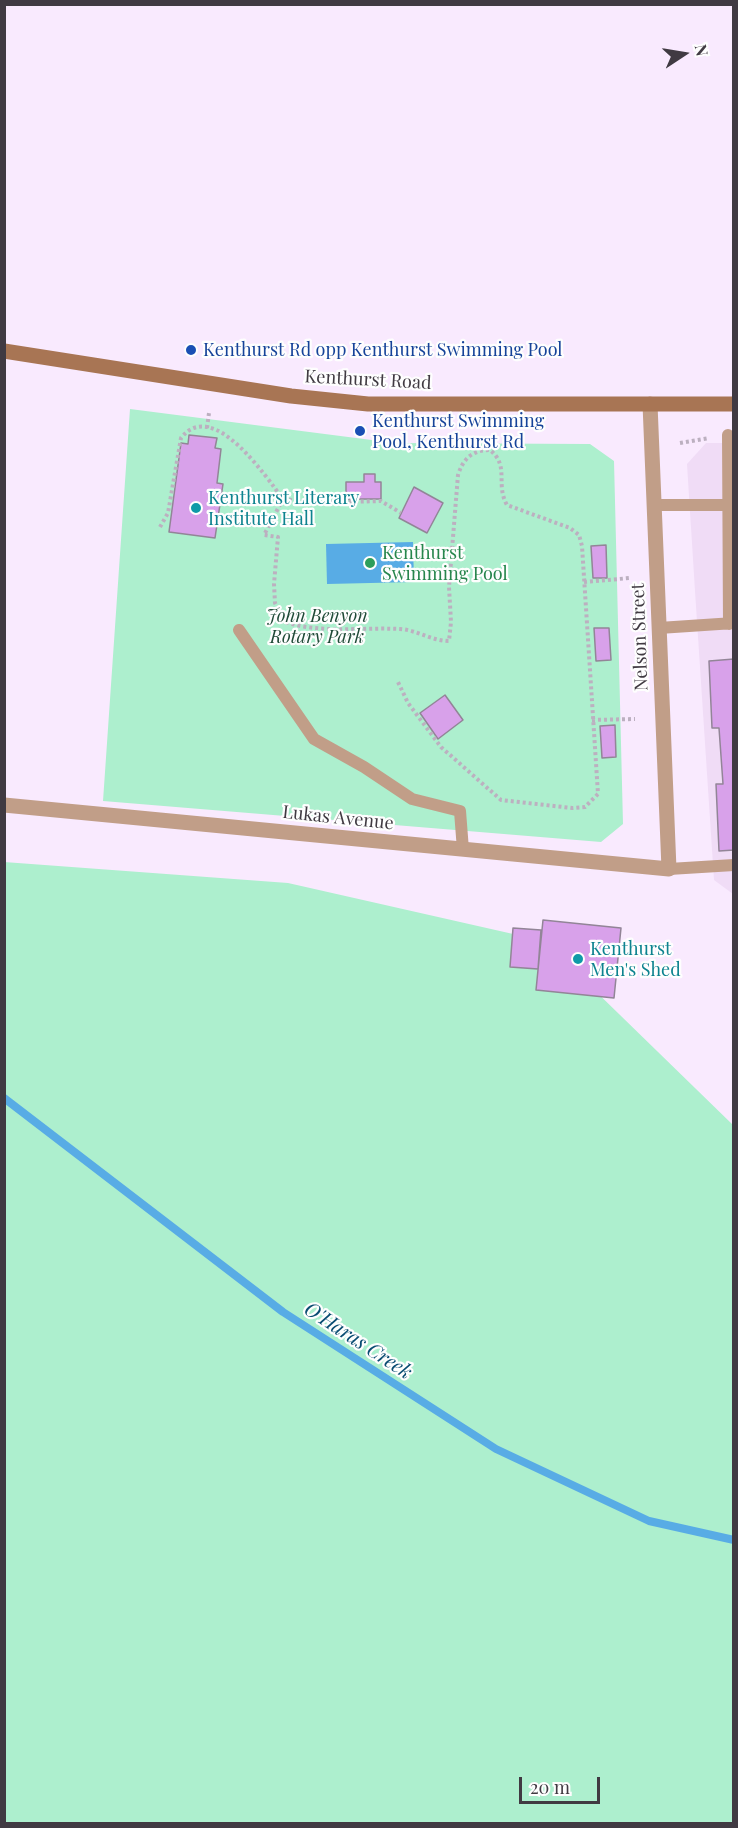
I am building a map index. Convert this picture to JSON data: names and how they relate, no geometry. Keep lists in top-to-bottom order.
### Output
{
  "streets": {
    "street": ["Kenthurst Road", "Nelson Street", "Lukas Avenue"]
  },
  "crossings": [
    ["Kenthurst Road", "Nelson Street"],
    ["Nelson Street", "Lukas Avenue"]
  ],
  "water": ["O'Haras Creek"],
  "parks": ["John Benyon Rotary Park"],
  "places": [
    "Kenthurst Rd opp Kenthurst Swimming Pool",
    "Kenthurst Swimming Pool, Kenthurst Rd",
    "Kenthurst Literary Institute Hall",
    "Kenthurst Swimming Pool",
    "Kenthurst Men's Shed"
  ],
  "scale_bar": "20 m",
  "north": "right"
}
